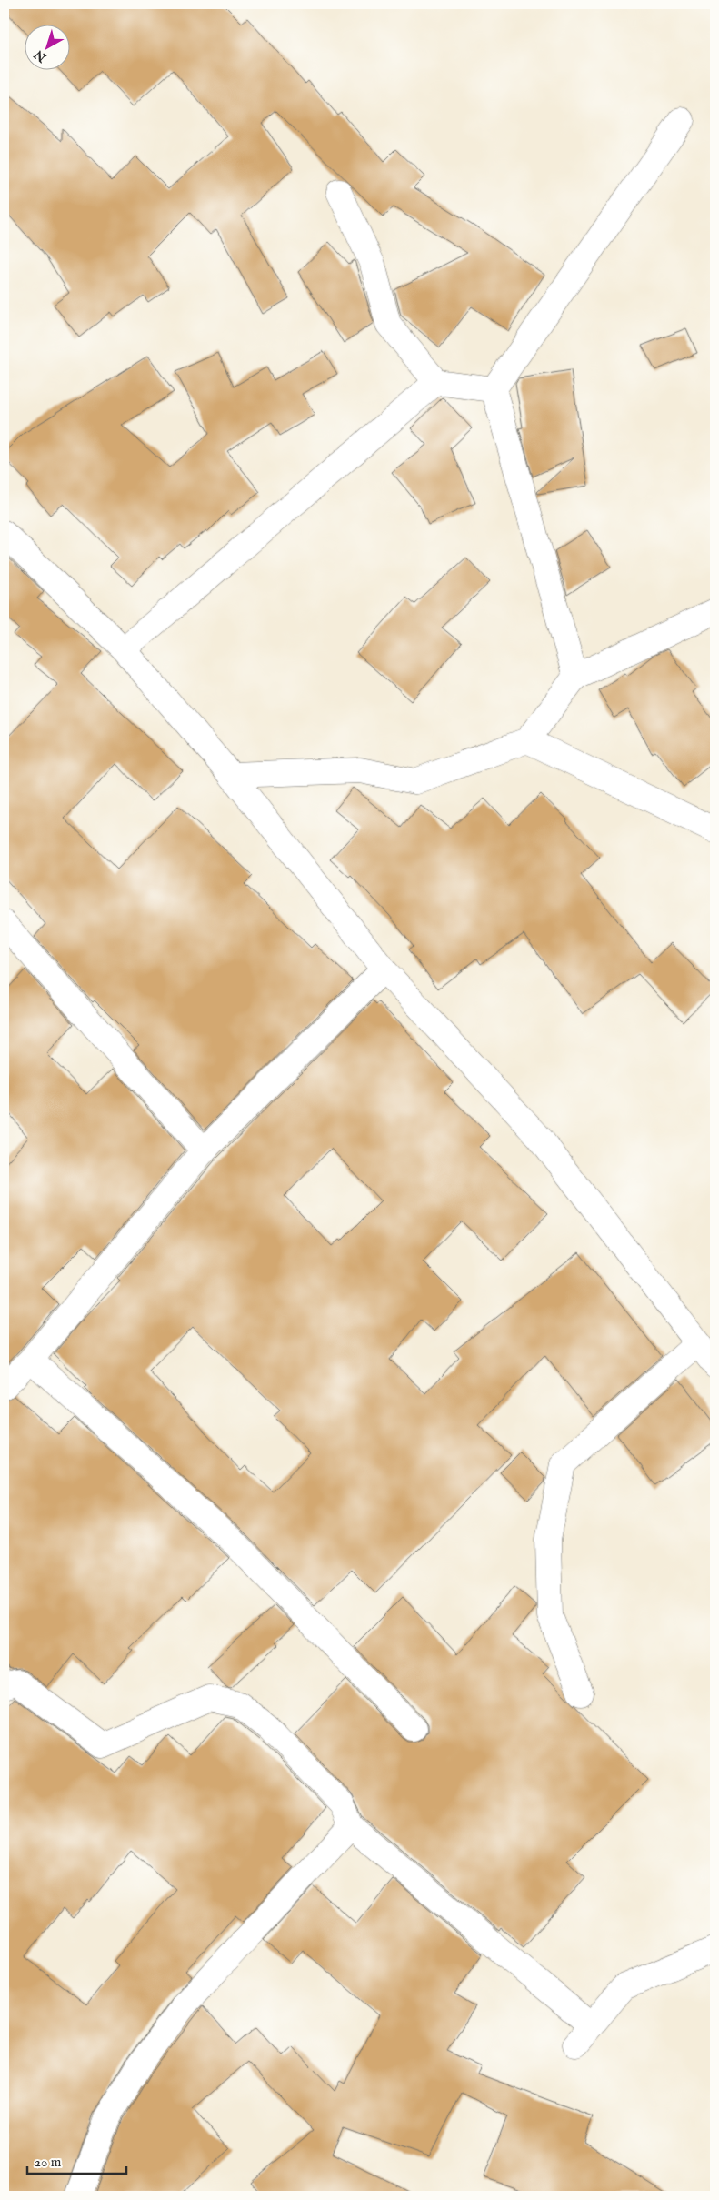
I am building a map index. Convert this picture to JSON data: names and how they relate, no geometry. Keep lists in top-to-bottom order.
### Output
{
  "scale_bar": "20 m",
  "north": "bottom left"
}
